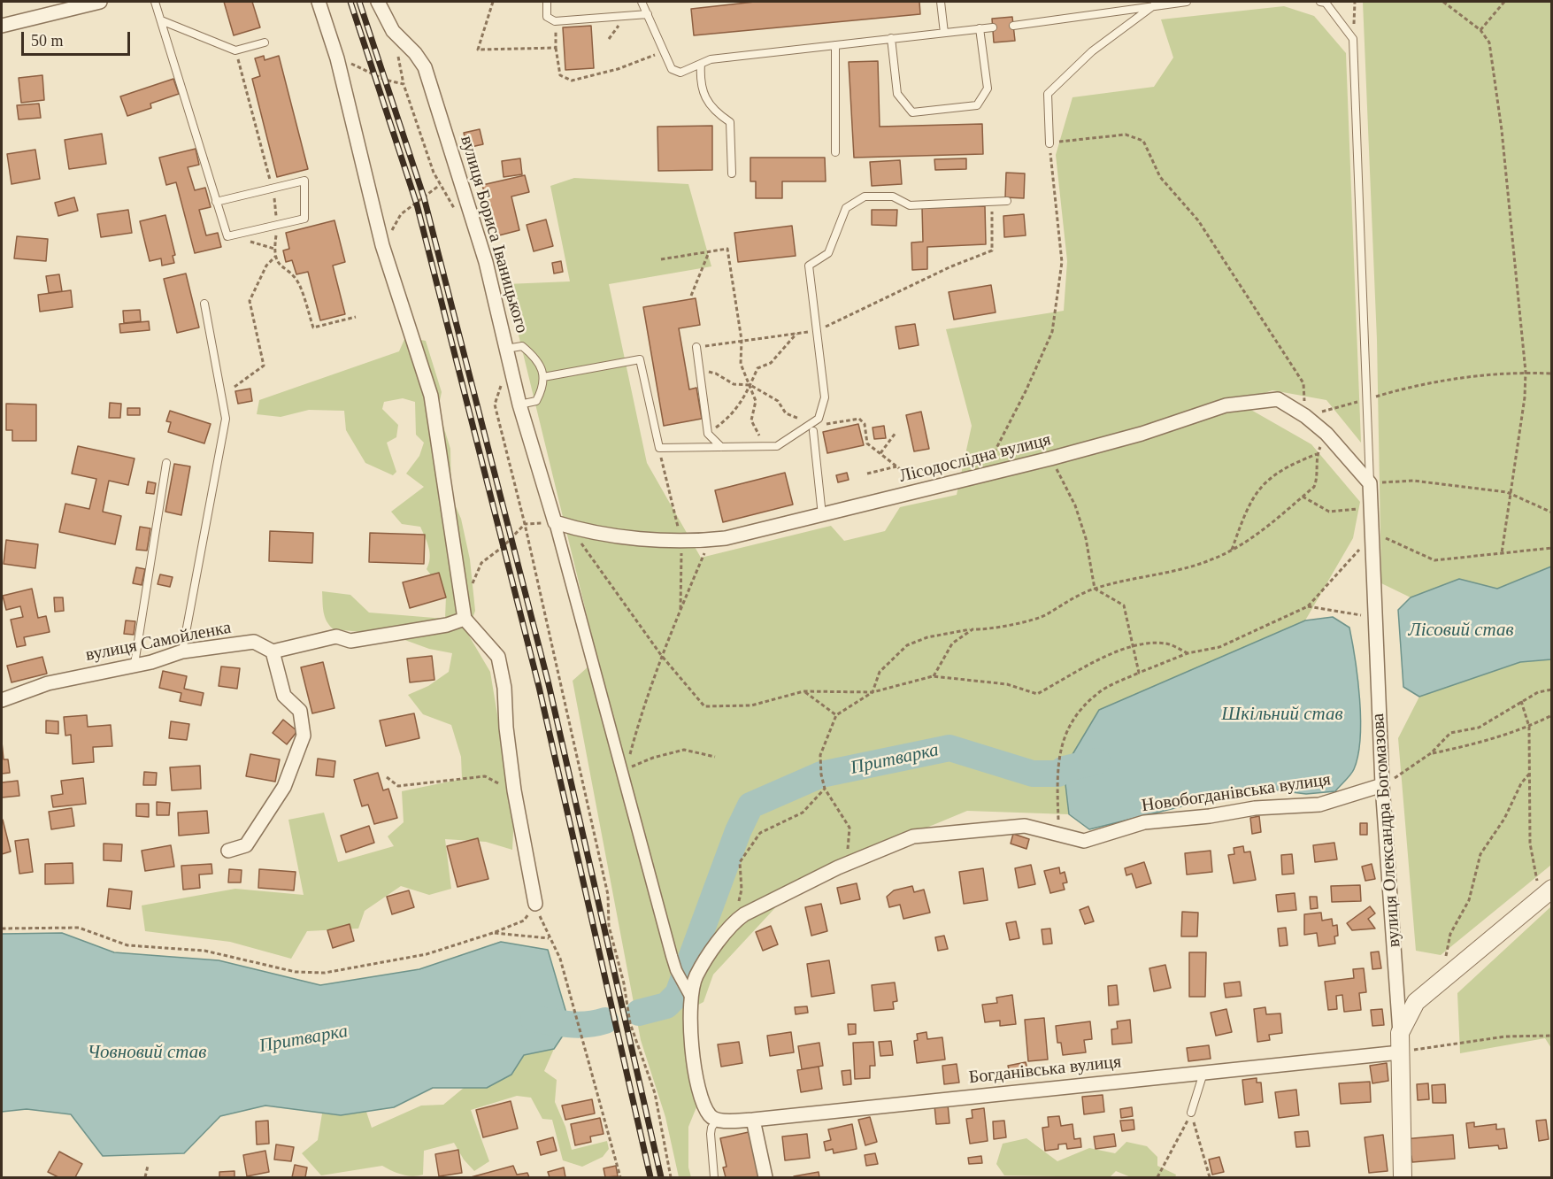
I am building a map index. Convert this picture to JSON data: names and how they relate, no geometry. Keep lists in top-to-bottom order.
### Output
{
  "streets": {
    "street": [
      "вулиця Бориса Іваницького",
      "Лісодослідна вулиця",
      "вулиця Самойленка",
      "Новобогданівська вулиця",
      "вулиця Олександра Богомазова",
      "Богданівська вулиця"
    ]
  },
  "crossings": [
    ["вулиця Бориса Іваницького", "Лісодослідна вулиця"],
    ["Лісодослідна вулиця", "вулиця Олександра Богомазова"],
    ["Новобогданівська вулиця", "вулиця Олександра Богомазова"],
    ["вулиця Олександра Богомазова", "Богданівська вулиця"]
  ],
  "water": [
    "Лісовий став",
    "Шкільний став",
    "Притварка",
    "Човновий став"
  ],
  "scale_bar": "50 m"
}
